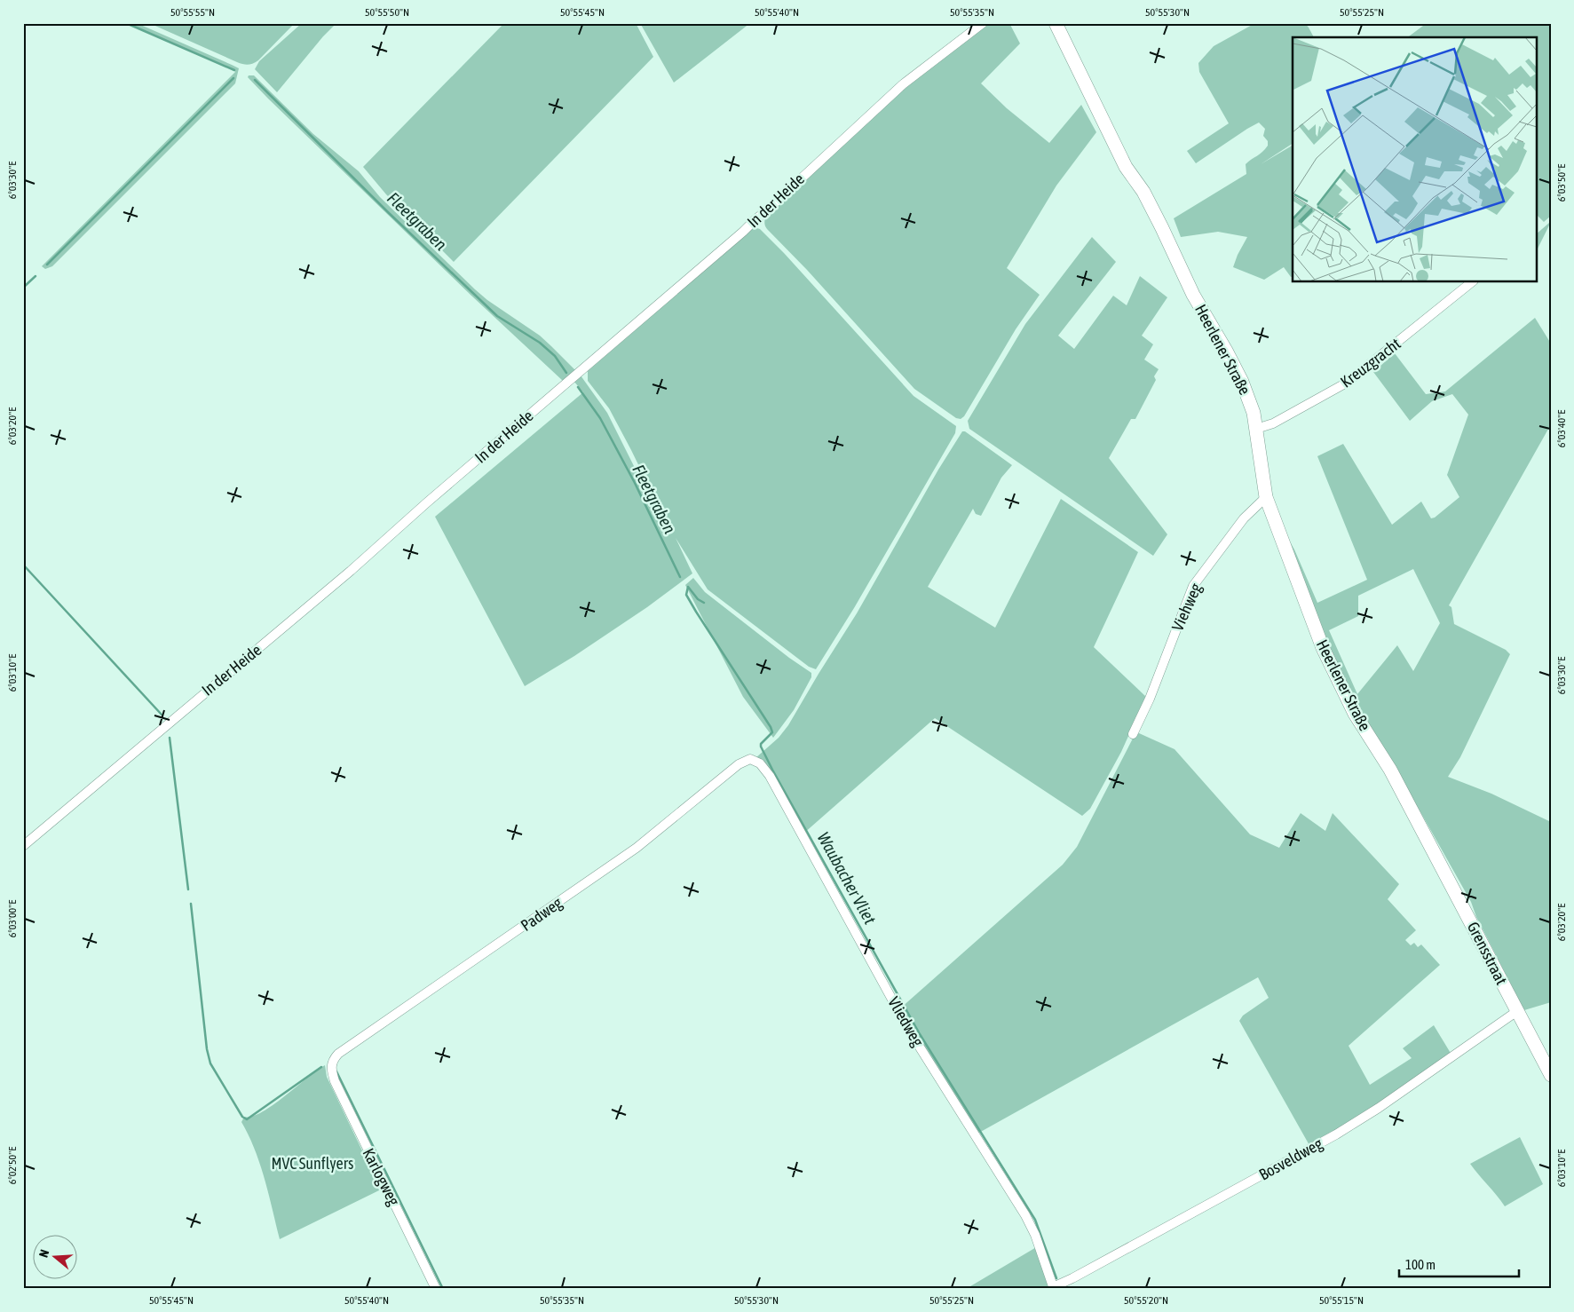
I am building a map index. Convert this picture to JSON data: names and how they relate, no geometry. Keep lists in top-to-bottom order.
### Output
{
  "streets": {
    "main road": ["Heerlener Straße", "Grensstraat"],
    "street": [
      "In der Heide",
      "Kreuzgracht",
      "Viehweg",
      "Padweg",
      "Vliedweg",
      "Bosveldweg",
      "Karlogweg"
    ]
  },
  "crossings": [
    ["Heerlener Straße", "Kreuzgracht"],
    ["Heerlener Straße", "Viehweg"],
    ["Heerlener Straße", "Grensstraat"],
    ["Padweg", "Vliedweg"],
    ["Padweg", "Karlogweg"],
    ["Grensstraat", "Bosveldweg"],
    ["Vliedweg", "Bosveldweg"]
  ],
  "water": ["Fleetgraben", "Waubacher Vliet"],
  "parks": ["MVC Sunflyers"],
  "scale_bar": "100 m",
  "north": "left",
  "coordinates": [
    "50°55'55\"N",
    "50°55'50\"N",
    "50°55'45\"N",
    "50°55'40\"N",
    "50°55'35\"N",
    "50°55'30\"N",
    "50°55'25\"N",
    "6°03'30\"E",
    "6°03'50\"E",
    "6°03'20\"E",
    "6°03'40\"E",
    "6°03'10\"E",
    "6°03'00\"E",
    "6°02'50\"E",
    "50°55'20\"N",
    "50°55'15\"N"
  ]
}
